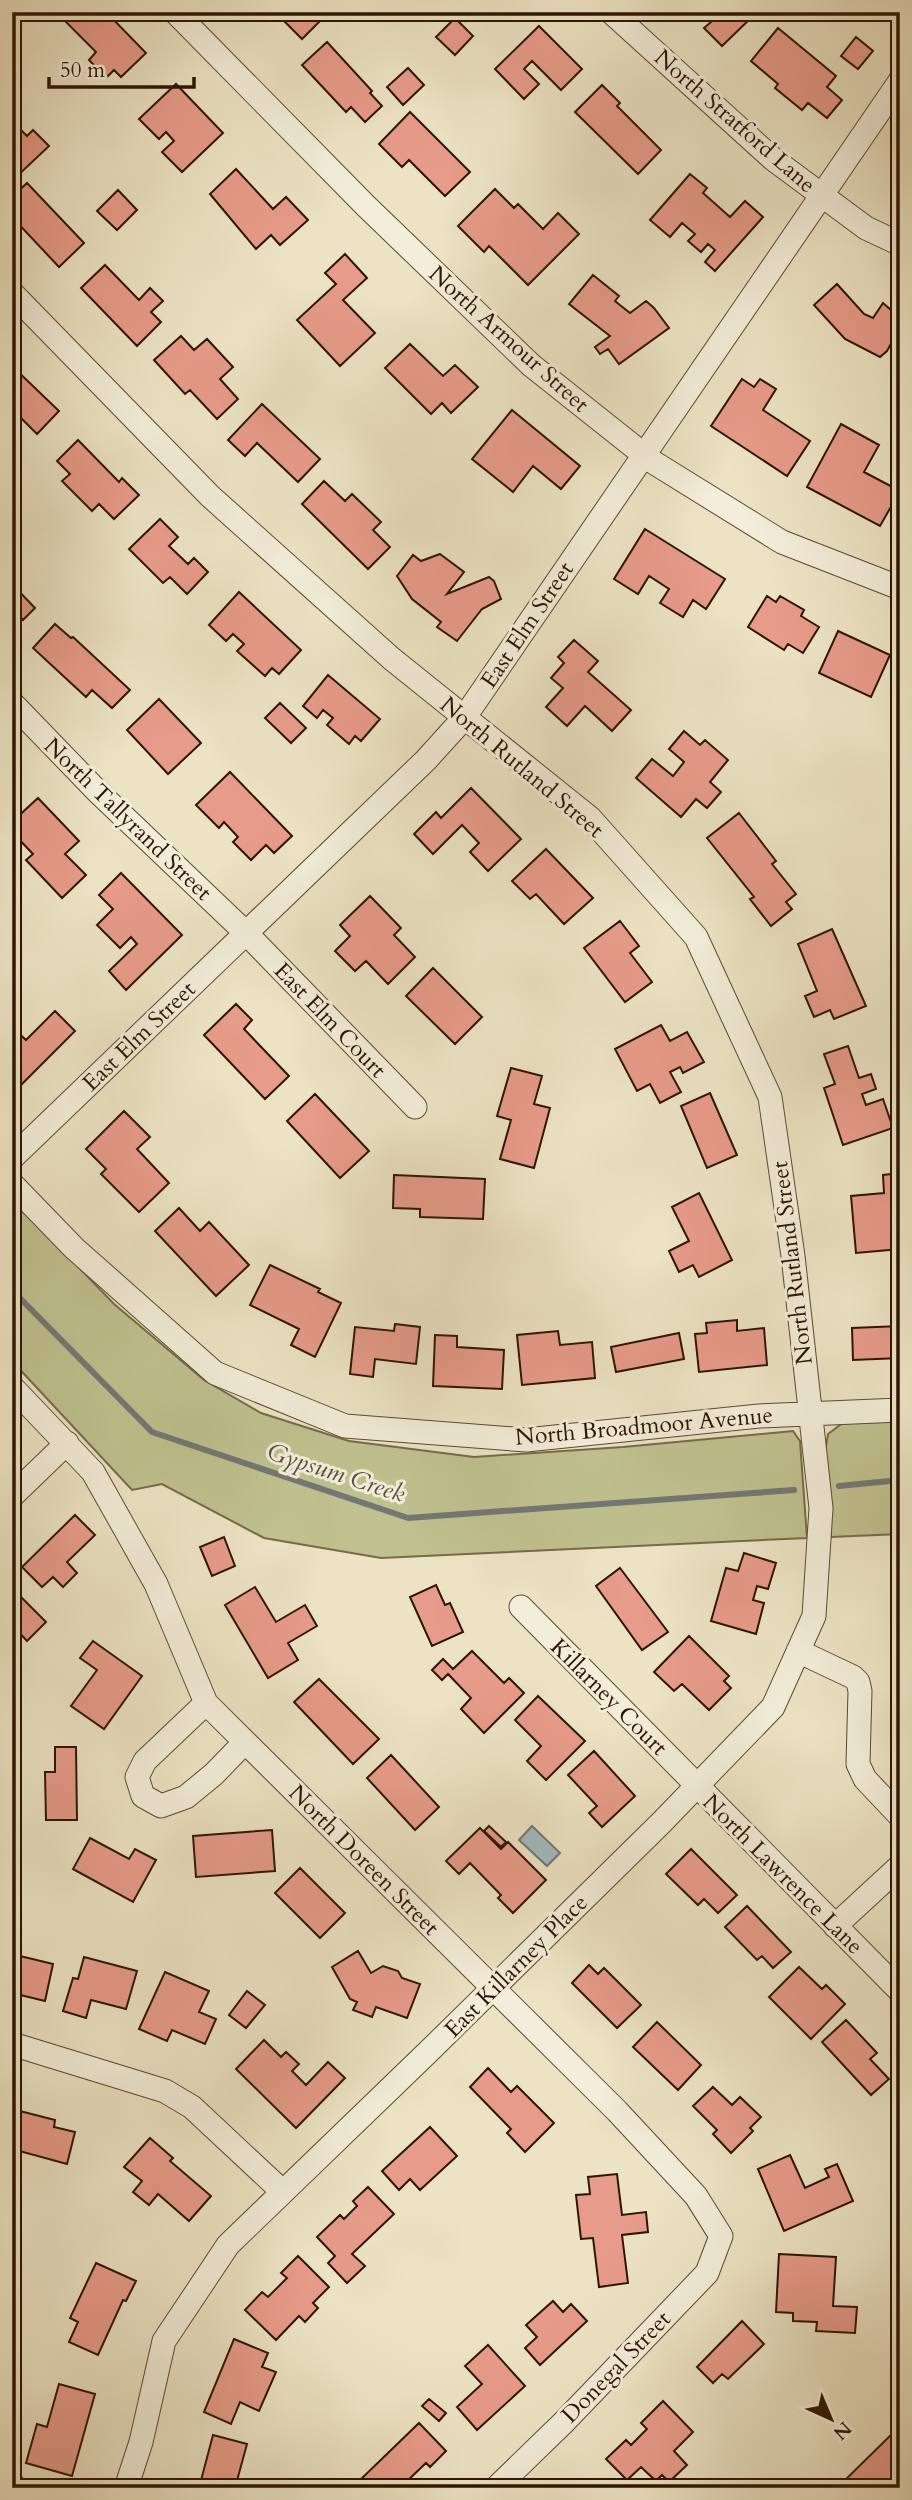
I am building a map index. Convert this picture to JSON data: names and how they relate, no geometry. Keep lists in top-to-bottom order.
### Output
{
  "streets": {
    "street": [
      "North Stratford Lane",
      "North Armour Street",
      "East Elm Street",
      "North Rutland Street",
      "North Tallyrand Street",
      "East Elm Court",
      "North Broadmoor Avenue",
      "Killarney Court",
      "North Doreen Street",
      "North Lawrence Lane",
      "East Killarney Place",
      "Donegal Street"
    ]
  },
  "crossings": [
    ["North Stratford Lane", "East Elm Street"],
    ["North Armour Street", "East Elm Street"],
    ["East Elm Street", "North Rutland Street"],
    ["East Elm Street", "North Tallyrand Street"],
    ["East Elm Street", "East Elm Court"],
    ["North Rutland Street", "North Broadmoor Avenue"],
    ["North Rutland Street", "East Killarney Place"],
    ["North Tallyrand Street", "East Elm Court"],
    ["North Broadmoor Avenue", "East Killarney Place"],
    ["Killarney Court", "North Lawrence Lane"],
    ["Killarney Court", "East Killarney Place"],
    ["North Doreen Street", "East Killarney Place"],
    ["North Doreen Street", "Donegal Street"],
    ["North Lawrence Lane", "East Killarney Place"]
  ],
  "water": ["Gypsum Creek"],
  "scale_bar": "50 m",
  "north": "bottom right"
}
